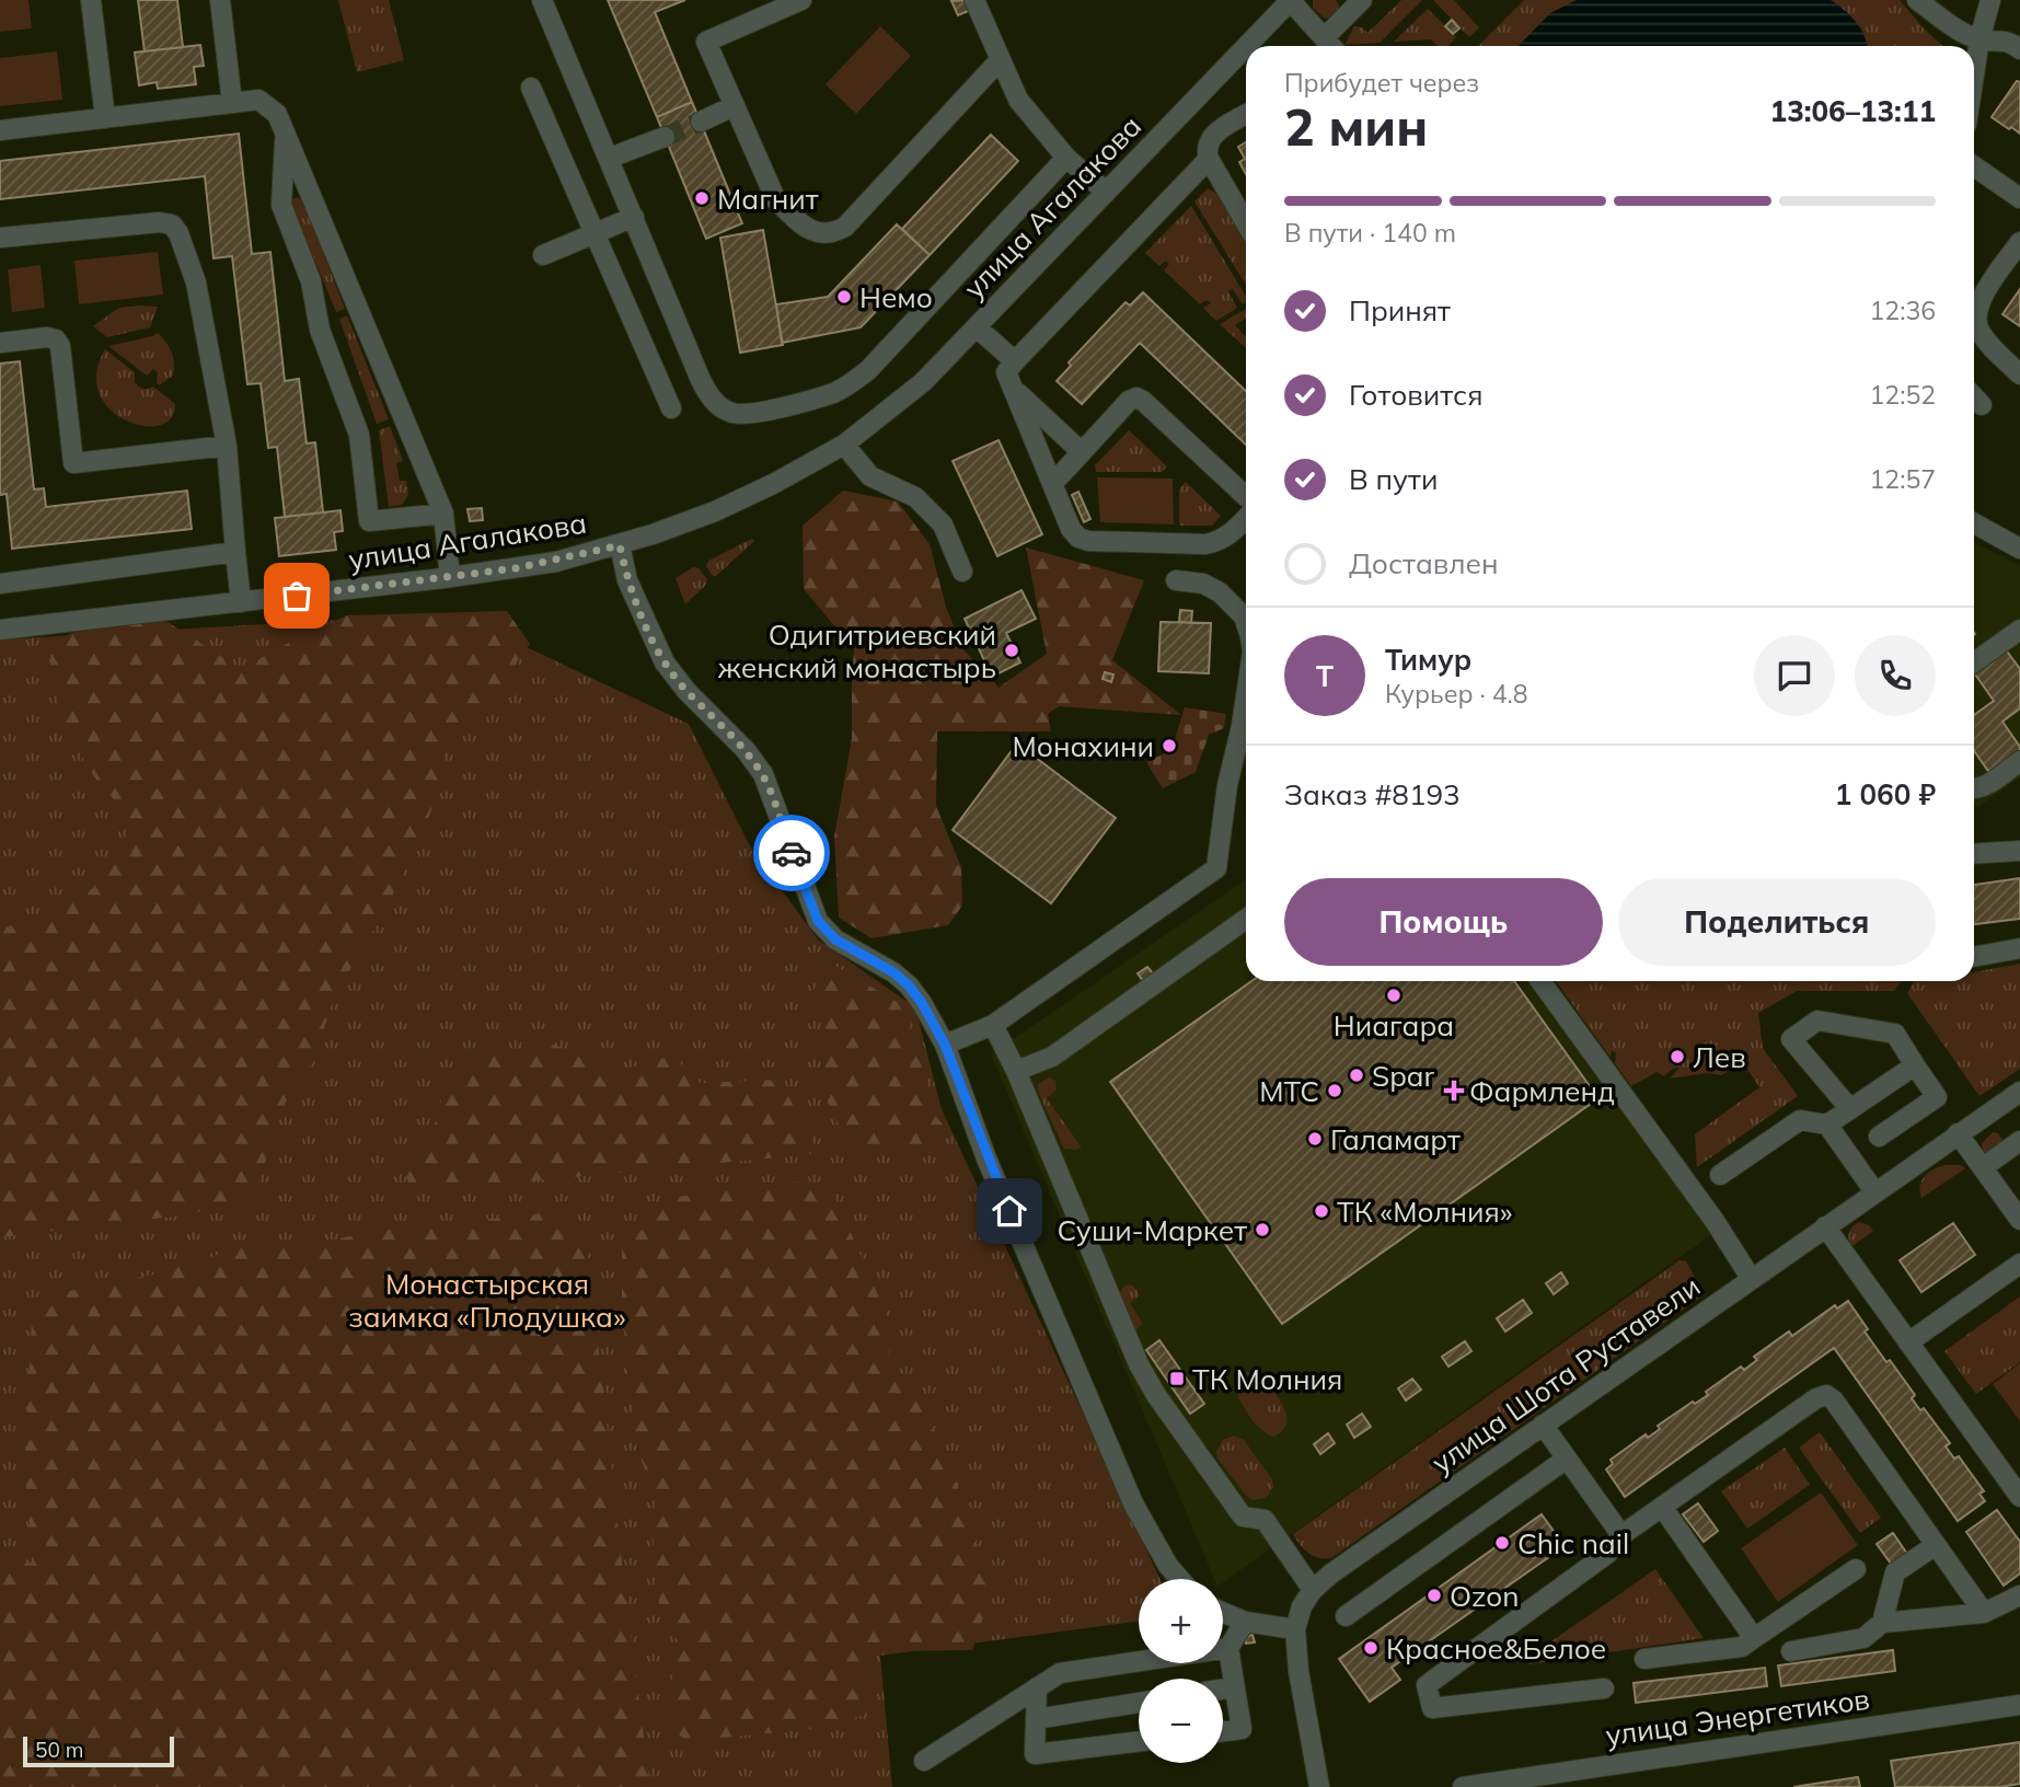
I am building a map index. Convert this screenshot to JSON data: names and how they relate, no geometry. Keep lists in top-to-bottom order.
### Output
{
  "streets": {
    "street": ["улица Агалакова", "улица Шота Руставели", "улица Энергетиков"]
  },
  "parks": ["Монастырская заимка «Плодушка»"],
  "places": {
    "other": [
      "Магнит",
      "Немо",
      "Одигитриевский женский монастырь",
      "Монахини",
      "Ниагара",
      "Лев",
      "Spar",
      "МТС",
      "Галамарт",
      "ТК «Молния»",
      "Суши-Маркет",
      "Chic nail",
      "Ozon",
      "Красное&Белое"
    ],
    "health": ["Фармленд"],
    "transit": ["ТК Молния"]
  },
  "scale_bar": "50 m",
  "page": {
    "heading": ["2 мин", "Прибудет через", "13:06–13:11"],
    "panel": [
      "Тимур",
      "Курьер · 4.8",
      "Заказ #8193",
      "1 060 ₽"
    ],
    "bar": "В пути · 140 m",
    "list": [
      ["Принят", "12:36"],
      ["Готовится", "12:52"],
      ["В пути", "12:57"],
      "Доставлен"
    ],
    "round": "Т",
    "buttons": ["Помощь", "Поделиться"],
    "map_buttons": ["+", "−"],
    "scale": "50 m"
  }
}
